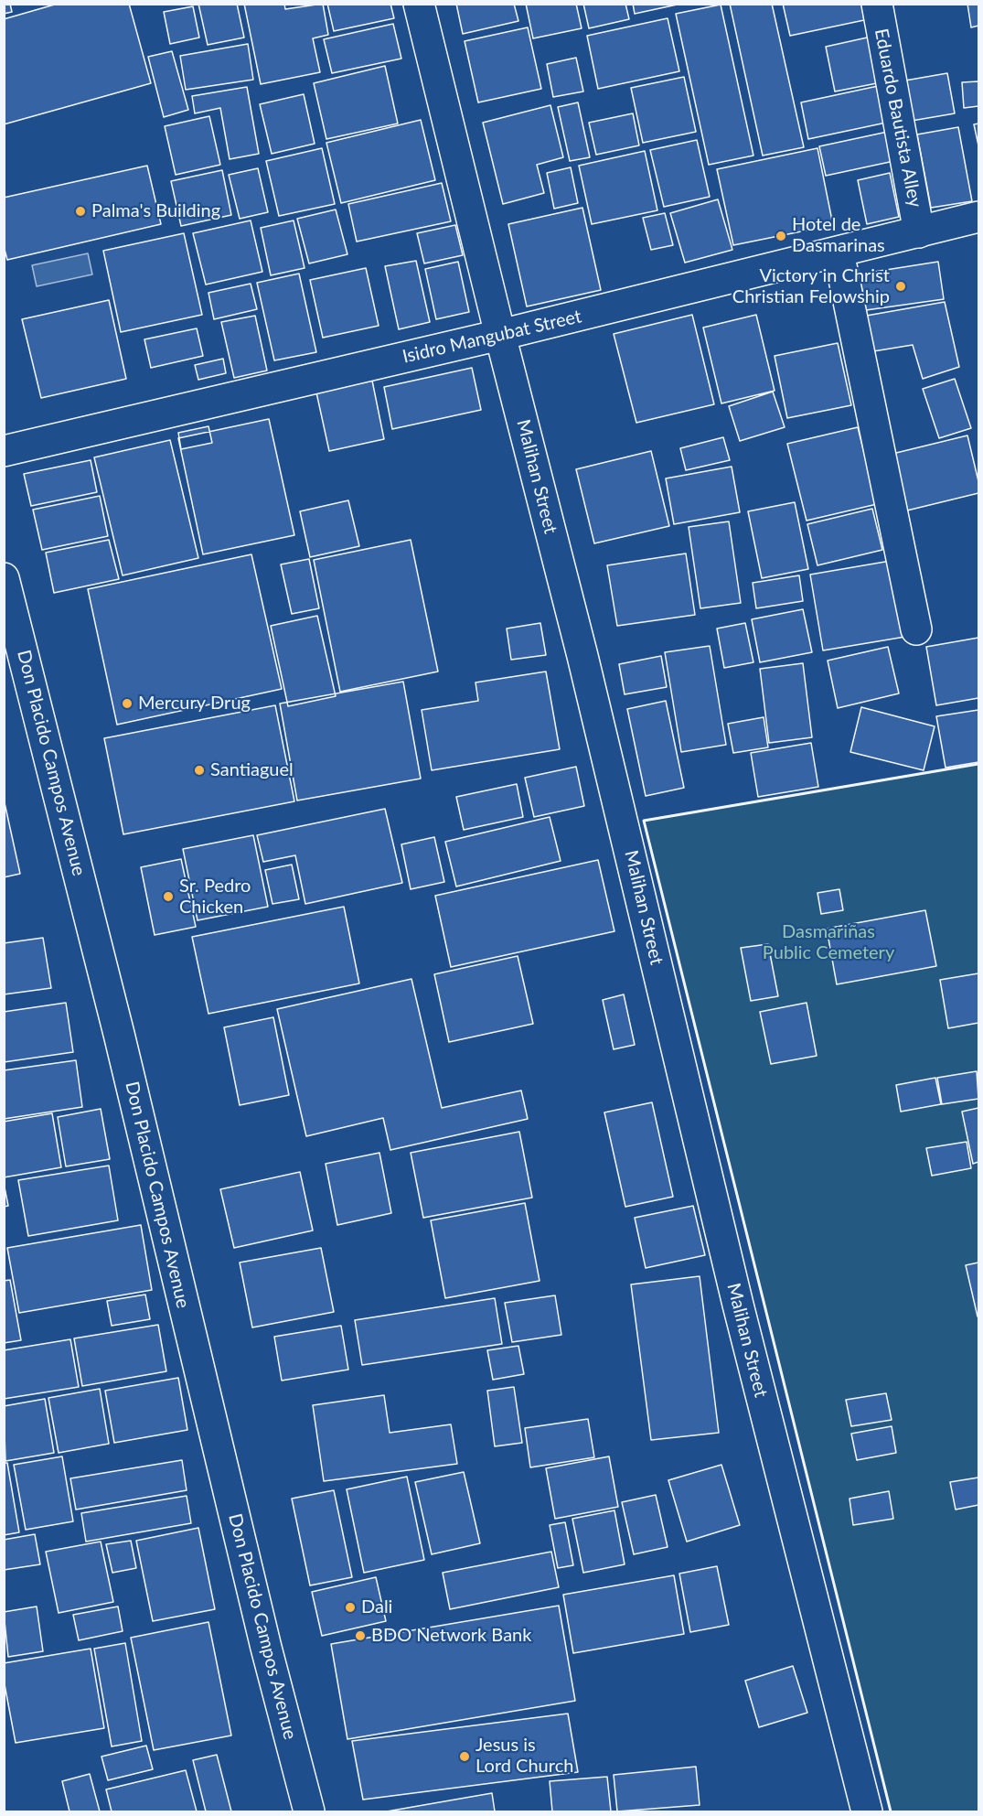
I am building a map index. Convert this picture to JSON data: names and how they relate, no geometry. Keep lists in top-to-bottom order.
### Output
{
  "streets": {
    "street": [
      "Eduardo Bautista Alley",
      "Isidro Mangubat Street",
      "Malihan Street",
      "Don Placido Campos Avenue"
    ]
  },
  "crossings": [
    ["Eduardo Bautista Alley", "Isidro Mangubat Street"],
    ["Isidro Mangubat Street", "Malihan Street"]
  ],
  "parks": ["Dasmariñas Public Cemetery"],
  "places": [
    "Palma's Building",
    "Hotel de Dasmarinas",
    "Victory in Christ Christian Felowship",
    "Mercury Drug",
    "Santiaguel",
    "Sr. Pedro Chicken",
    "Dali",
    "BDO Network Bank",
    "Jesus is Lord Church"
  ]
}
